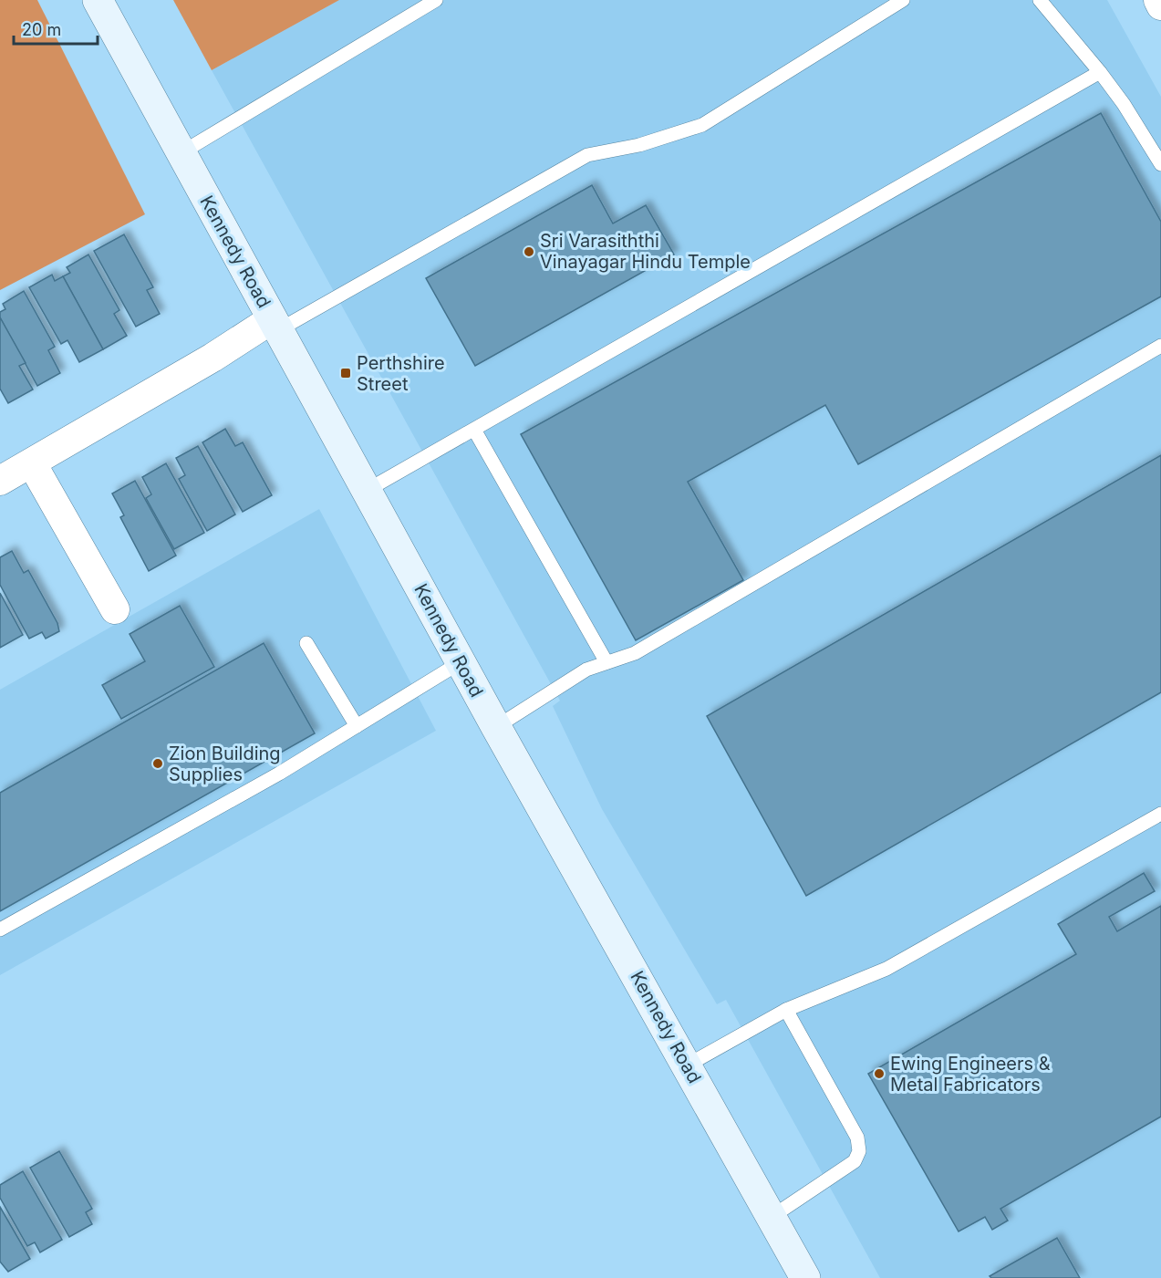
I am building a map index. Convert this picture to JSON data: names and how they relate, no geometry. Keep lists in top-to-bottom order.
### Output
{
  "streets": {
    "main road": ["Kennedy Road"]
  },
  "places": {
    "other": ["Sri Varasiththi Vinayagar Hindu Temple", "Zion Building Supplies", "Ewing Engineers & Metal Fabricators"],
    "transit": ["Perthshire Street"]
  },
  "scale_bar": "20 m"
}
